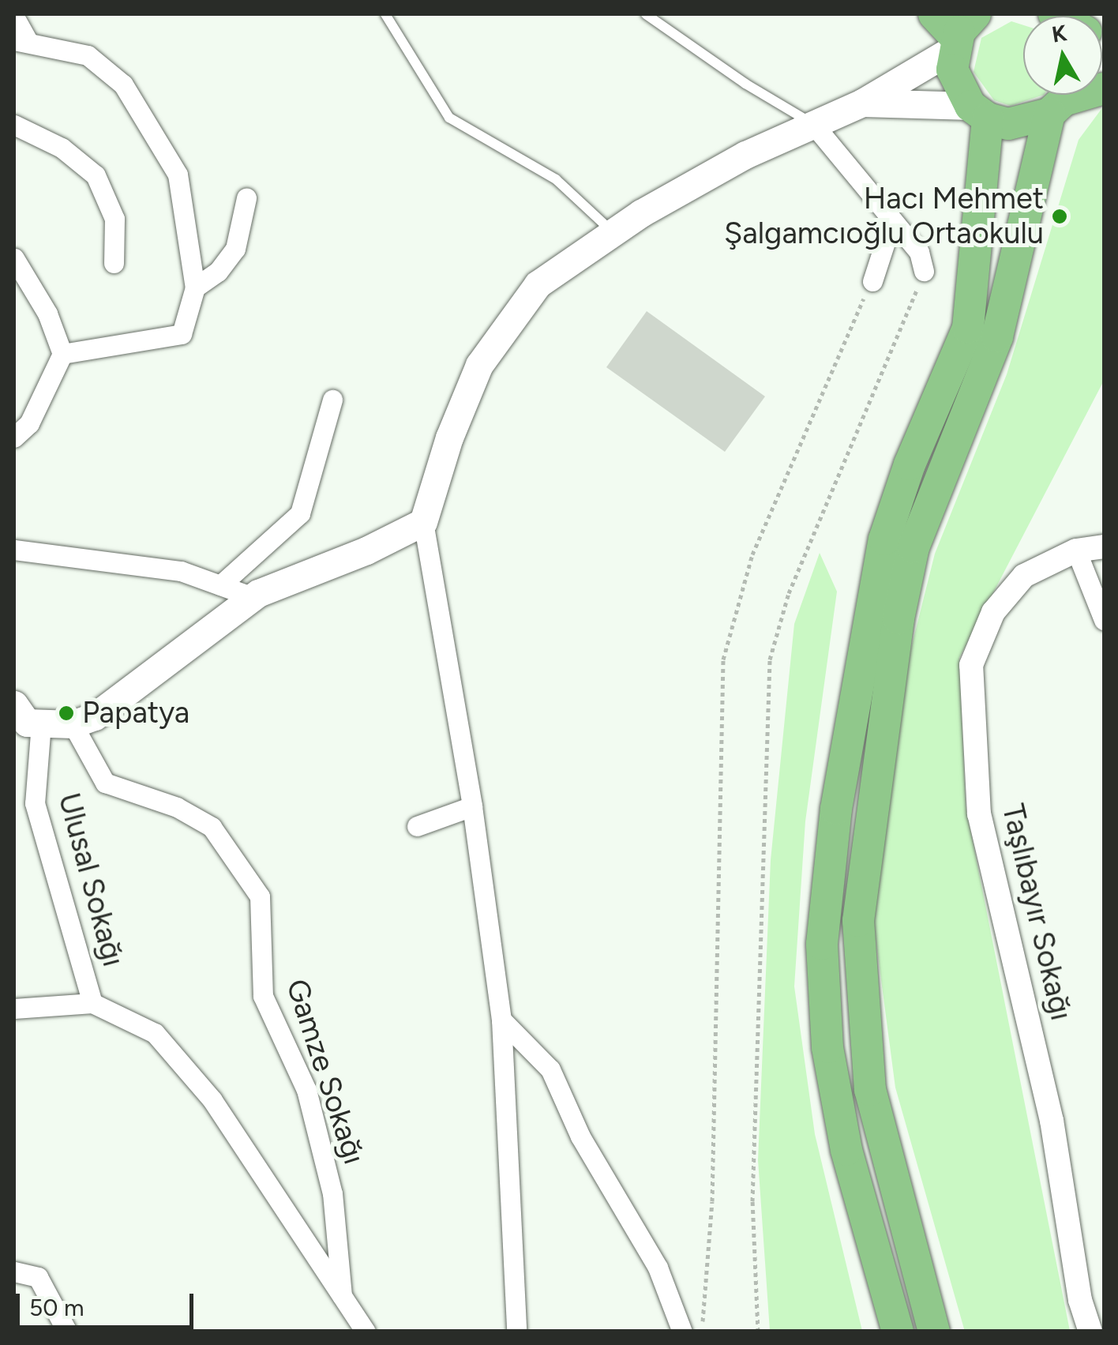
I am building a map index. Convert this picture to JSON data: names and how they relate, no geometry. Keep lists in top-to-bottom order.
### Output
{
  "streets": {
    "street": ["Ulusal Sokağı", "Taşlıbayır Sokağı", "Gamze Sokağı"]
  },
  "places": ["Hacı Mehmet Şalgamcıoğlu Ortaokulu", "Papatya"],
  "scale_bar": "50 m",
  "north": "top"
}
